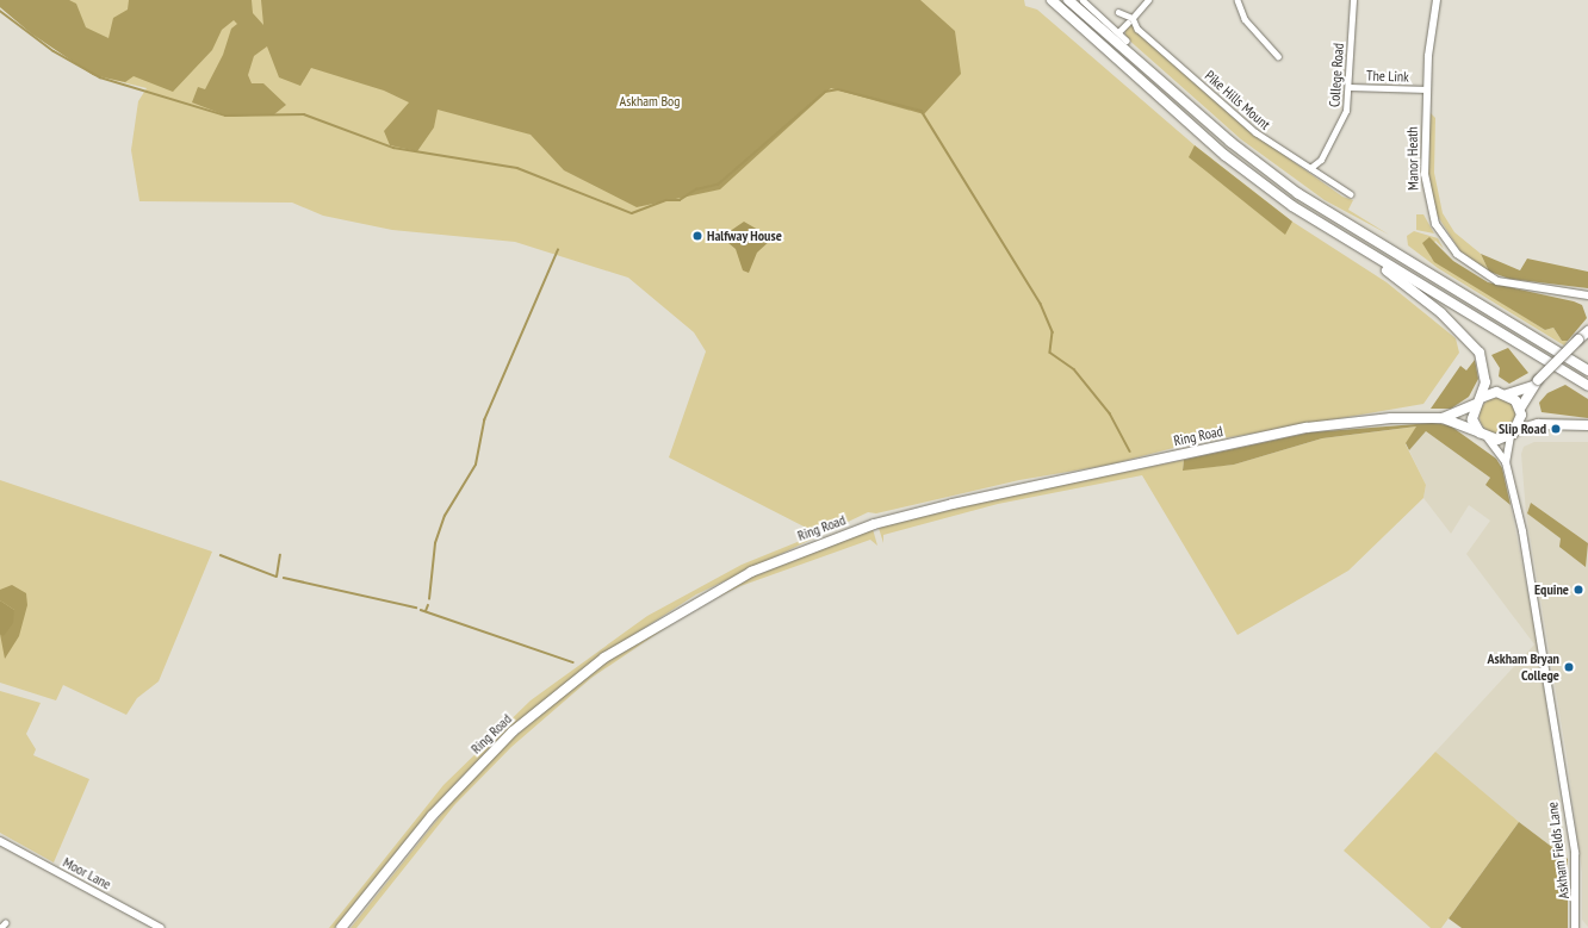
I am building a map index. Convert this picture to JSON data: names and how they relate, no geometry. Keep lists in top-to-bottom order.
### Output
{
  "streets": {
    "highway": ["Ring Road"],
    "street": [
      "College Road",
      "The Link",
      "Pike Hills Mount",
      "Manor Heath",
      "Askham Fields Lane",
      "Moor Lane"
    ]
  },
  "crossings": [
    ["College Road", "The Link"],
    ["College Road", "Pike Hills Mount"],
    ["The Link", "Manor Heath"],
    ["Ring Road", "Askham Fields Lane"]
  ],
  "parks": ["Askham Bog"],
  "places": [
    "Halfway House",
    "Slip Road",
    "Equine",
    "Askham Bryan College"
  ]
}
